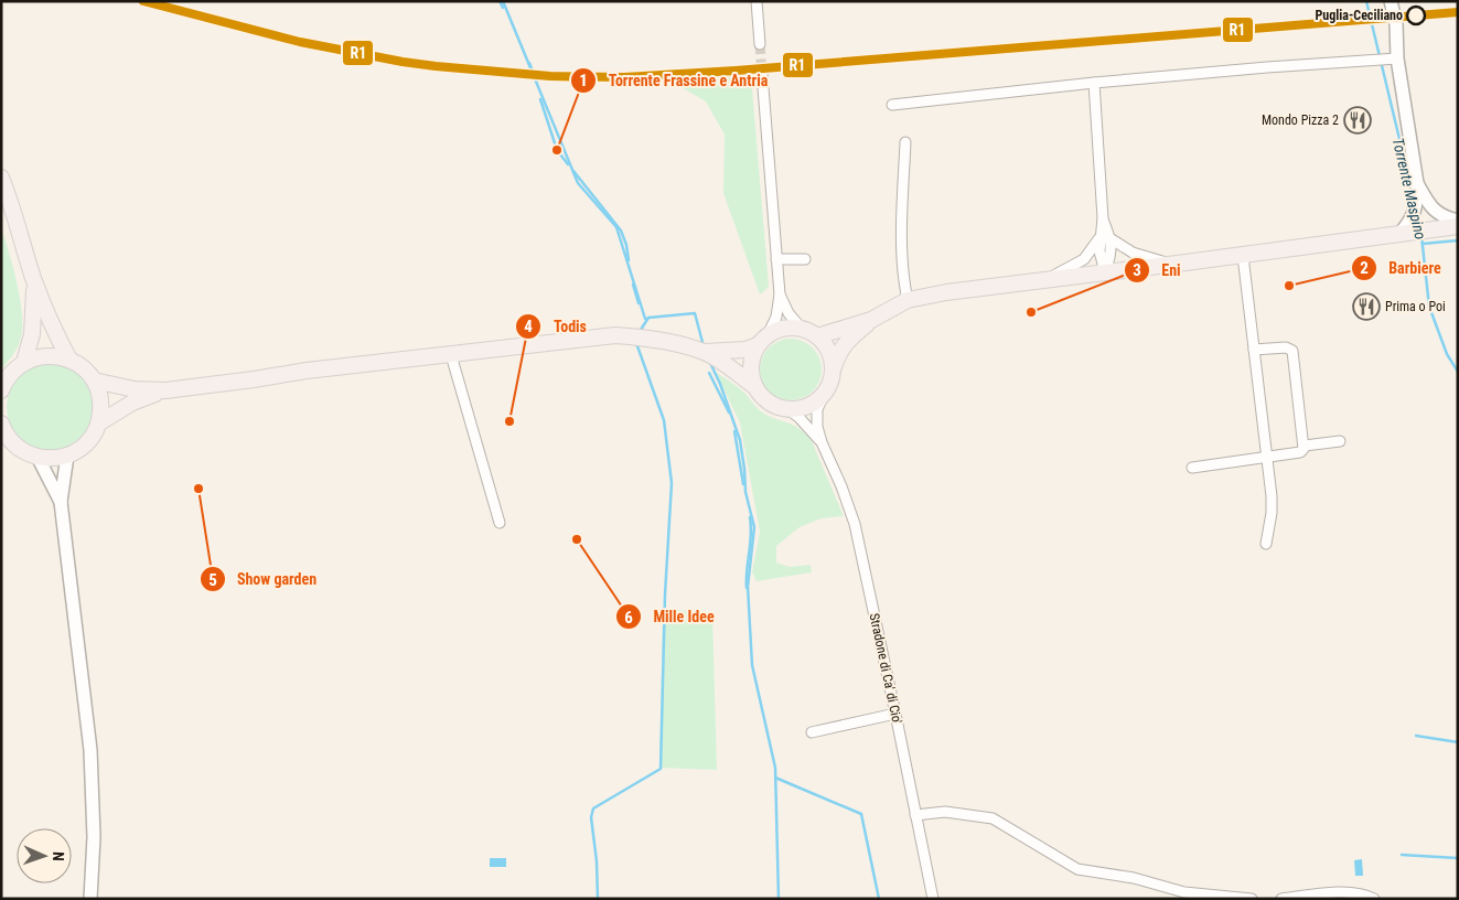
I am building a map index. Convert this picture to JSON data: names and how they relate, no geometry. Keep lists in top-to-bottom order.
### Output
{
  "streets": {
    "street": ["Stradone di Ca' di Cio'"]
  },
  "water": ["Torrente Maspino"],
  "places": {
    "other": [
      "Puglia-Ceciliano",
      "Torrente Frassine e Antria",
      "Barbiere",
      "Eni",
      "Todis",
      "Show garden",
      "Mille Idee"
    ],
    "restaurant": ["Mondo Pizza 2", "Prima o Poi"]
  },
  "lines": ["transit line R1"],
  "north": "right"
}
